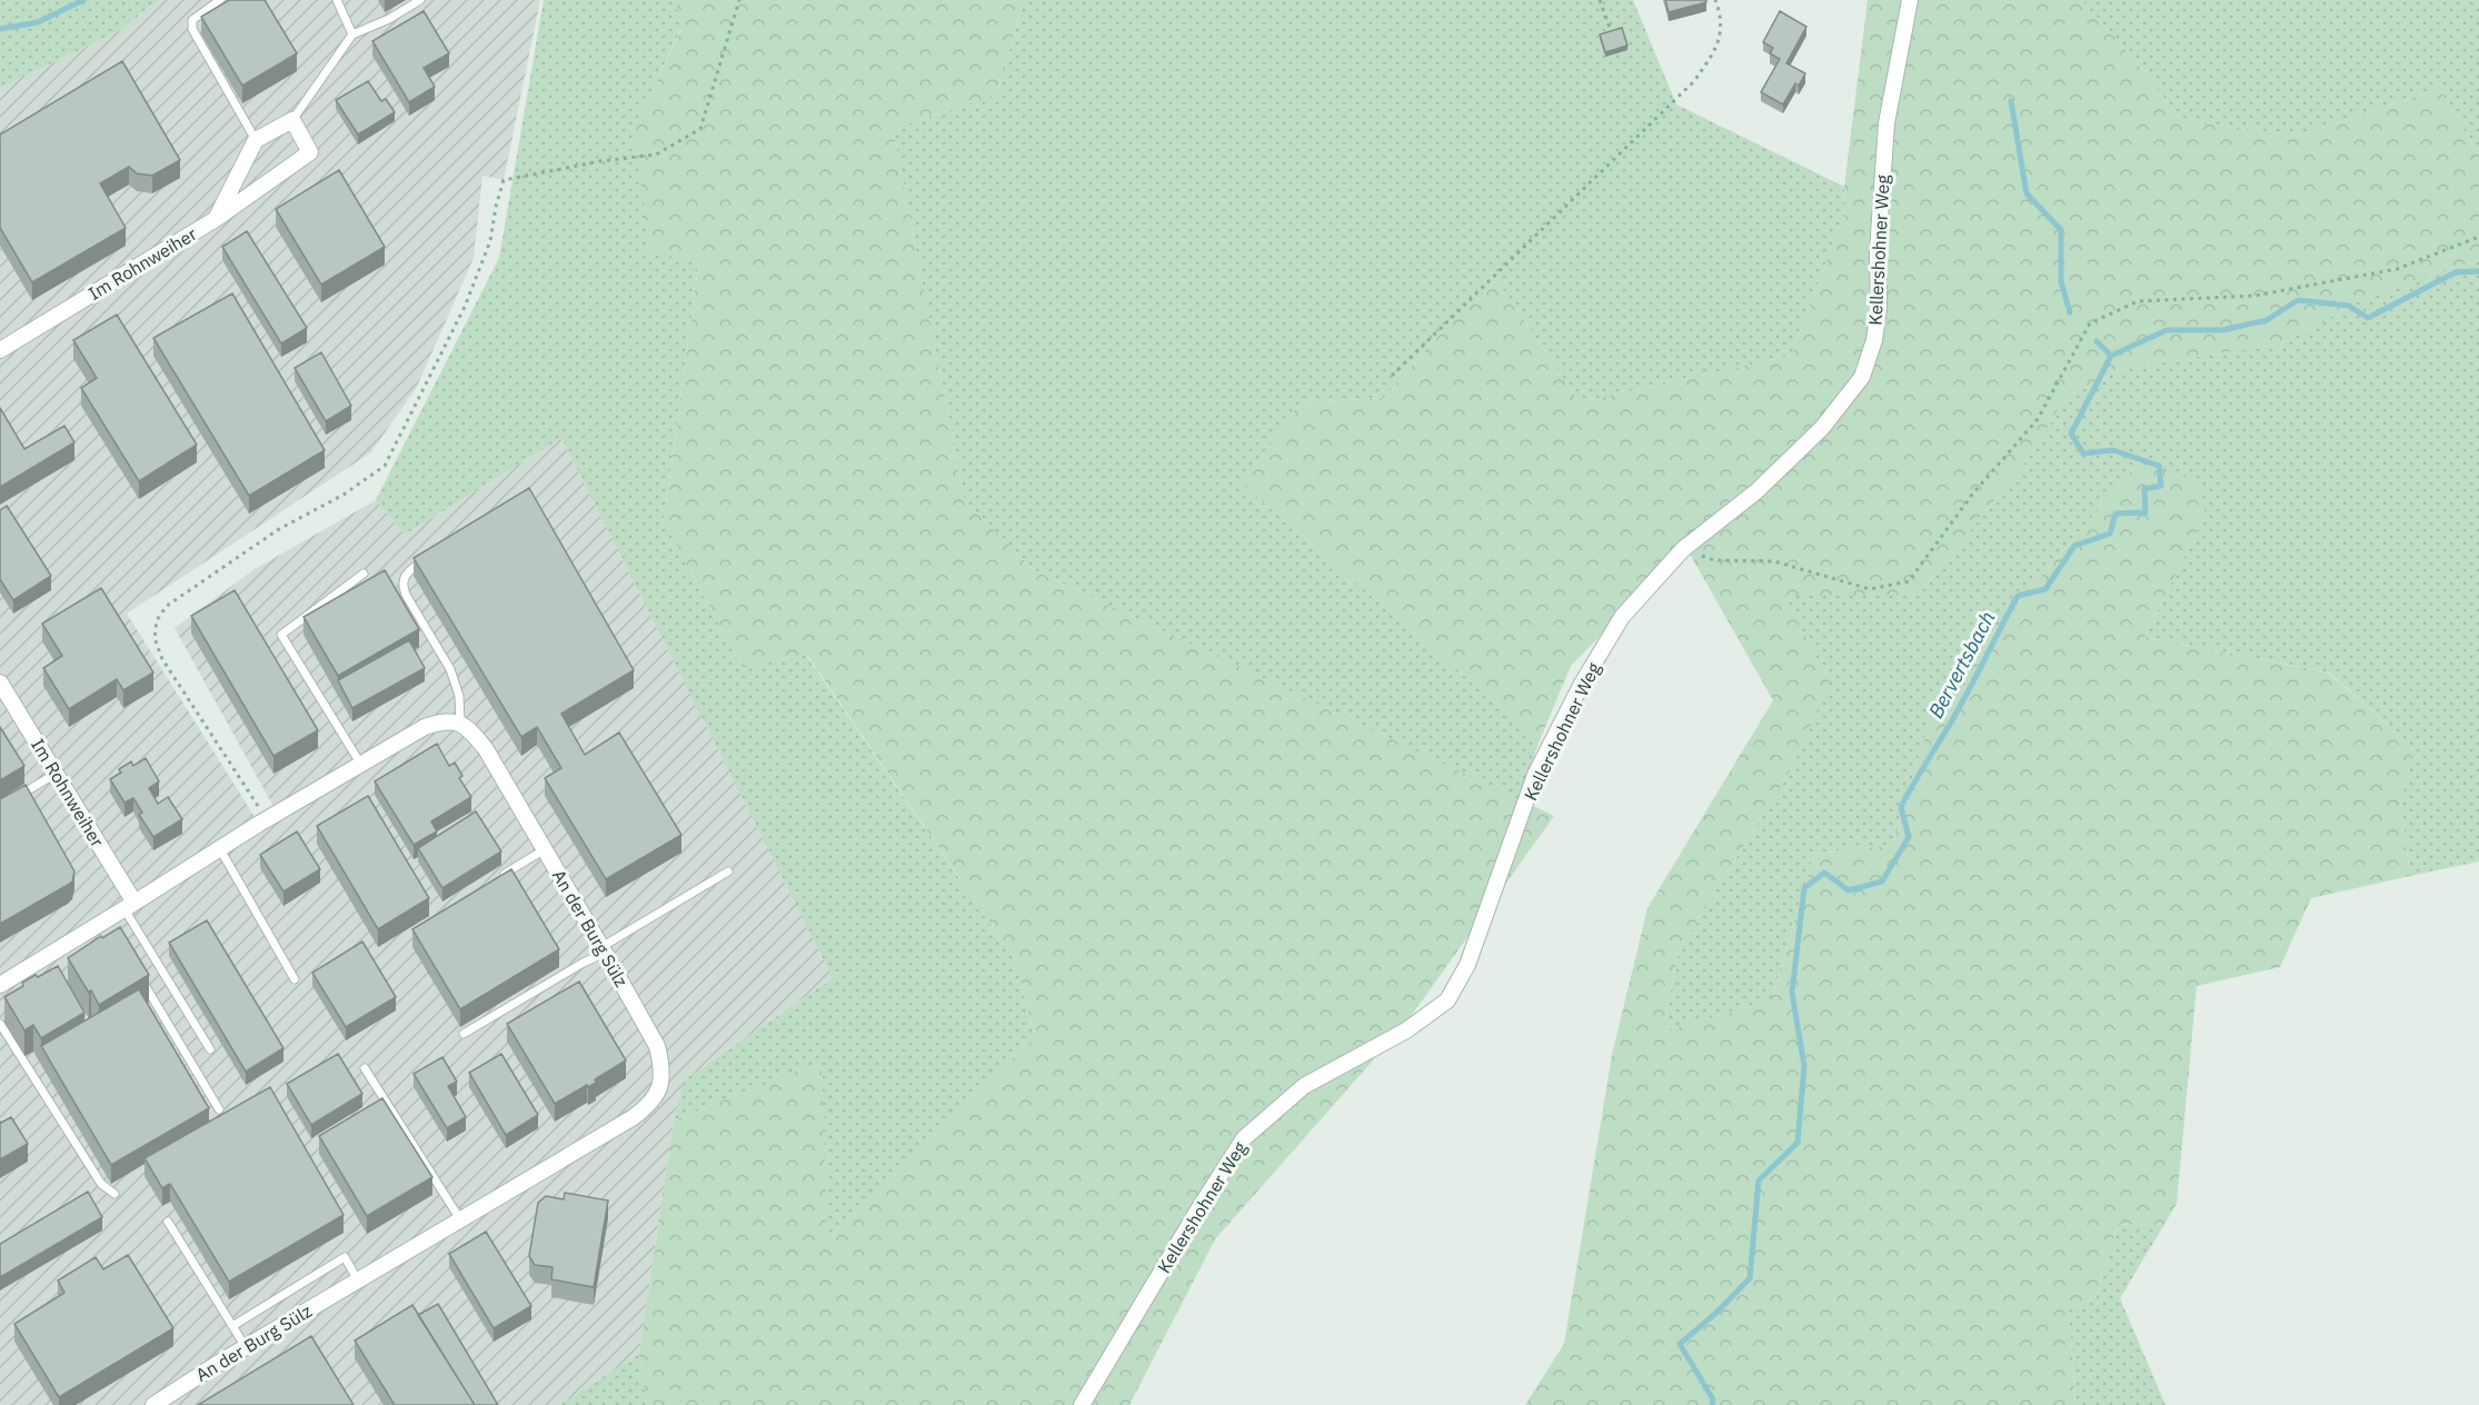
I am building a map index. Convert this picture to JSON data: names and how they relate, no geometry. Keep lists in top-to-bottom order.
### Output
{
  "streets": {
    "street": ["Kellershohner Weg", "Im Rohnweiher", "An der Burg Sülz"]
  },
  "water": ["Bervertsbach"]
}
